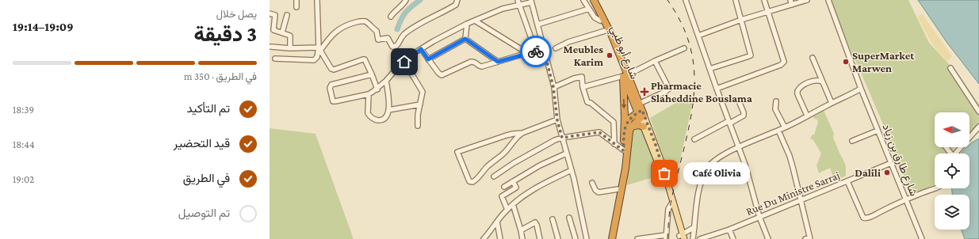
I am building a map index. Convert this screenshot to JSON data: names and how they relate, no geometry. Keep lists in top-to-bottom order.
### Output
{
  "streets": {
    "highway": ["شارع أبو ظبي"],
    "street": ["شارع طارق بن زياد", "Rue Du Ministre Sarraj"]
  },
  "crossings": [
    ["شارع طارق بن زياد", "Rue Du Ministre Sarraj"]
  ],
  "places": {
    "other": [
      "Meubles Karim",
      "SuperMarket Marwen",
      "Dalili",
      "Café Olivia"
    ],
    "health": ["Pharmacie Slaheddine Bouslama"]
  },
  "north": "left",
  "page": {
    "heading": ["3 دقيقة", "يصل خلال", "19:09–19:14"],
    "bar": "في الطريق · 350 m",
    "list": [
      ["تم التأكيد", "18:39"],
      ["قيد التحضير", "18:44"],
      ["في الطريق", "19:02"],
      "تم التوصيل"
    ],
    "bubble": "Café Olivia"
  }
}
